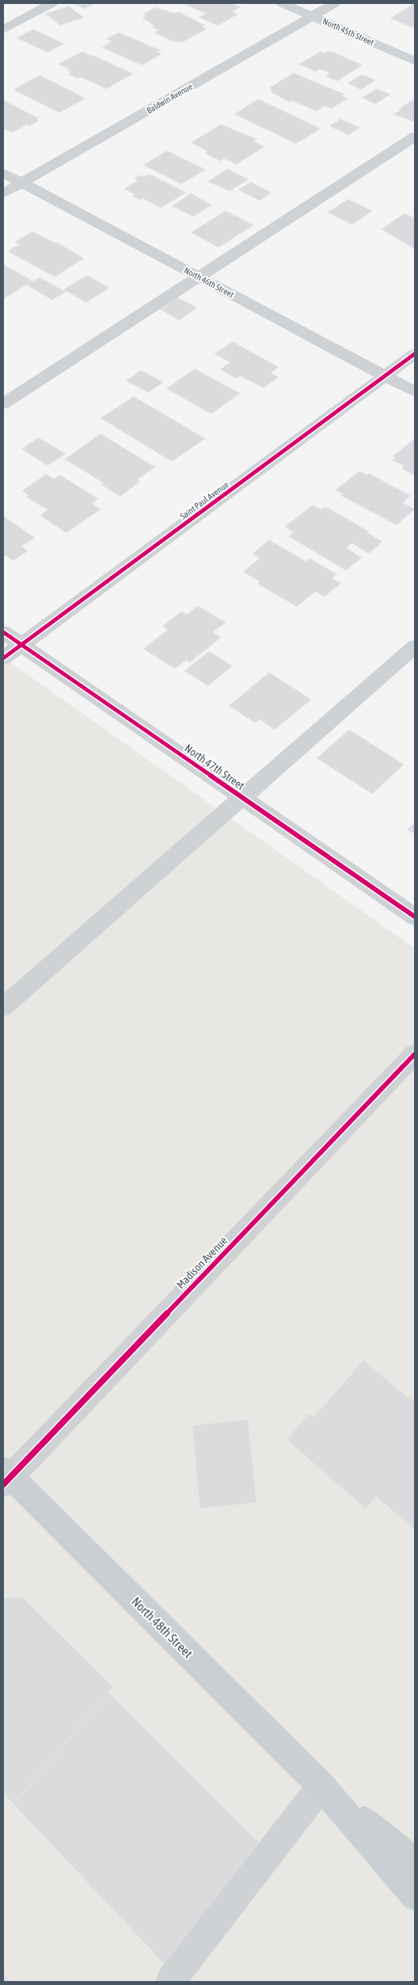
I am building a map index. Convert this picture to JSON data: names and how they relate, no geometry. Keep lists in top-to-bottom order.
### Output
{
  "streets": {
    "main road": ["North 48th Street"],
    "street": [
      "North 45th Street",
      "Baldwin Avenue",
      "North 46th Street",
      "Saint Paul Avenue",
      "North 47th Street",
      "Madison Avenue"
    ]
  },
  "crossings": [
    ["North 45th Street", "Baldwin Avenue"],
    ["Baldwin Avenue", "North 46th Street"],
    ["North 46th Street", "Saint Paul Avenue"],
    ["Saint Paul Avenue", "North 47th Street"],
    ["Madison Avenue", "North 48th Street"]
  ]
}
